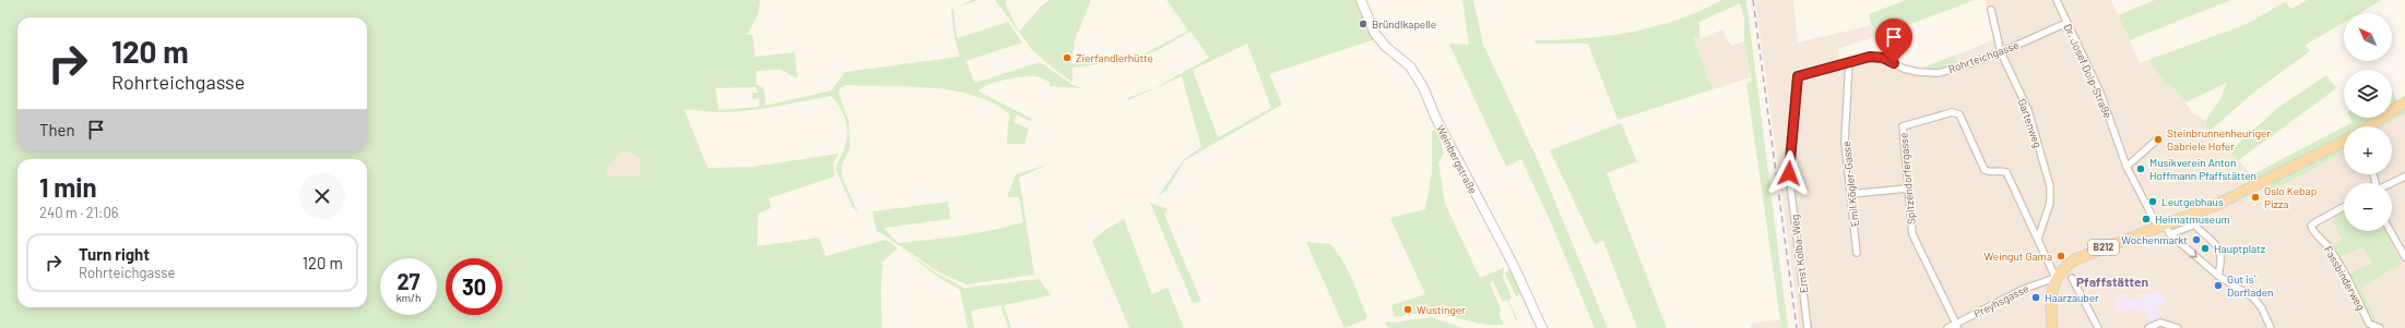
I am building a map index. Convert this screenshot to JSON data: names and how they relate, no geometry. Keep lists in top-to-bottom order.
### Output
{
  "streets": {
    "main road": ["Weinbergstraße", "B212"],
    "street": [
      "Rohrteichgasse",
      "Dr. Josef Dolp-Straße",
      "Gartenweg",
      "Spitzendorfergasse",
      "Emil Kögler-Gasse",
      "Ernst Kolba-Weg",
      "Fassbinderweg",
      "Preyhsgasse"
    ]
  },
  "crossings": [
    ["Rohrteichgasse", "Dr. Josef Dolp-Straße"],
    ["Rohrteichgasse", "Gartenweg"],
    ["Rohrteichgasse", "Emil Kögler-Gasse"],
    ["Rohrteichgasse", "Ernst Kolba-Weg"],
    ["Dr. Josef Dolp-Straße", "B212"],
    ["Gartenweg", "Spitzendorfergasse"],
    ["Spitzendorfergasse", "B212"],
    ["Spitzendorfergasse", "Preyhsgasse"],
    ["B212", "Preyhsgasse"]
  ],
  "districts": ["Pfaffstätten"],
  "places": [
    "Bründlkapelle",
    "Zierfandlerhütte",
    "Steinbrunnenheuriger Gabriele Hofer",
    "Musikverein Anton Hoffmann Pfaffstätten",
    "Oslo Kebap Pizza",
    "Leutgebhaus",
    "Heimatmuseum",
    "Wochenmarkt",
    "Hauptplatz",
    "Weingut Gama",
    "Gut is´ Dorfladen",
    "Haarzauber",
    "Wustinger"
  ],
  "north": "top left",
  "page": {
    "map_buttons": ["+", "−"],
    "turn": ["120 m", "Rohrteichgasse"],
    "then": "Then",
    "heading": ["1 min", "240 m · 21:06"],
    "list": [
      {
        "name": "Turn right",
        "note": "Rohrteichgasse",
        "value": "120 m"
      }
    ],
    "speed": "27 km/h",
    "limit": "30"
  }
}
